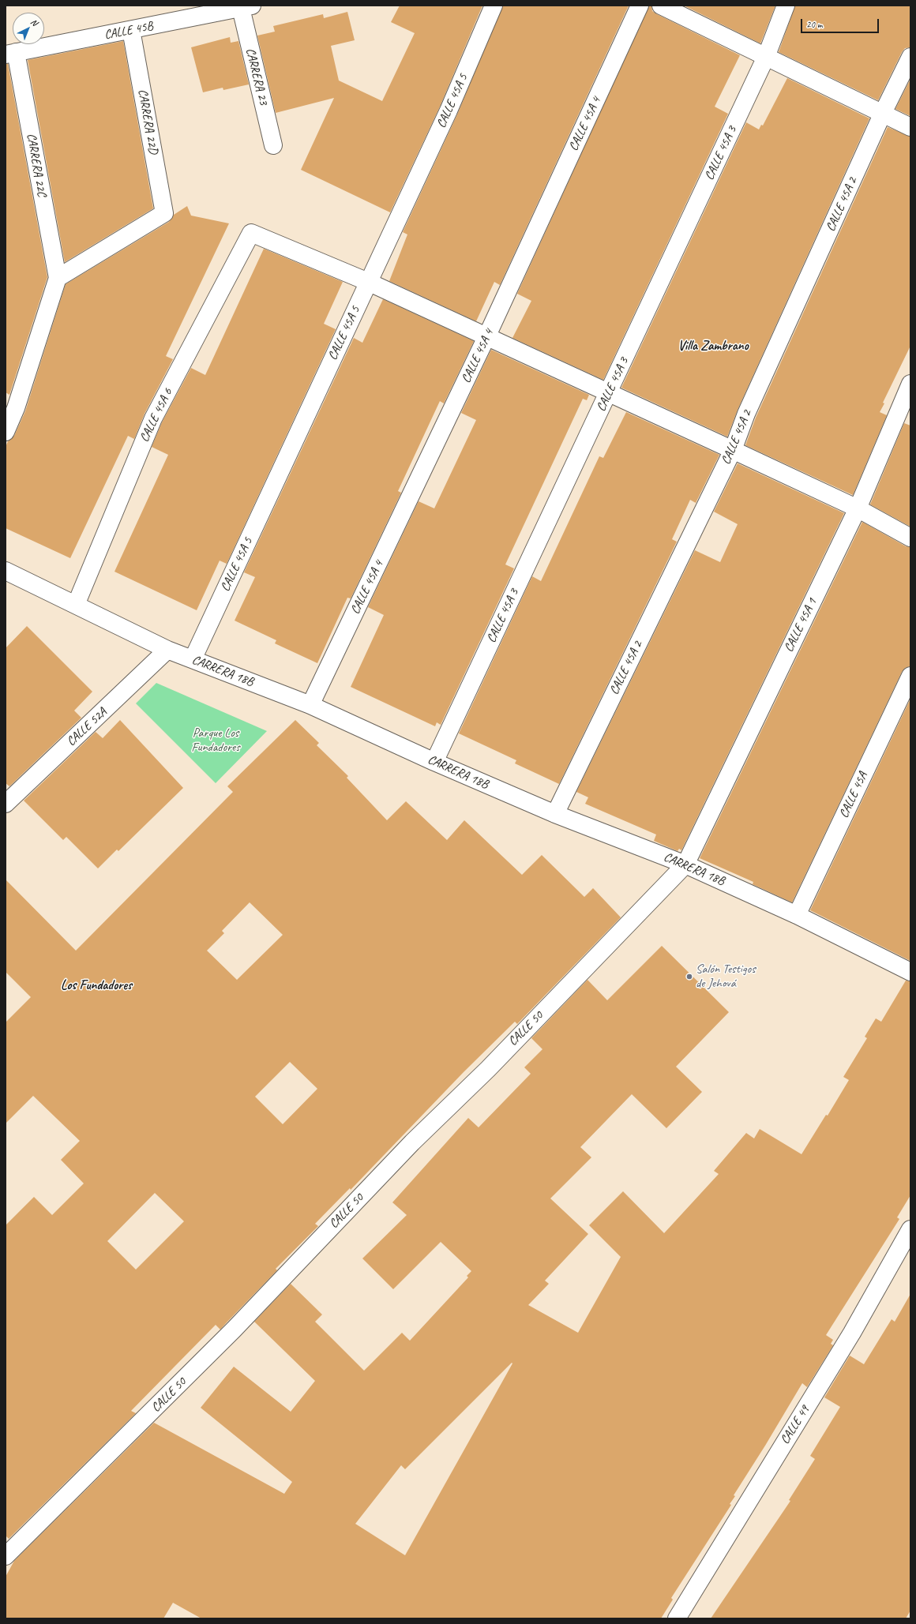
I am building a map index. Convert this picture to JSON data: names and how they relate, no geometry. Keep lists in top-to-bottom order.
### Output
{
  "streets": {
    "street": [
      "CALLE 45B",
      "CARRERA 23",
      "CALLE 45A 5",
      "CARRERA 22D",
      "CALLE 45A 4",
      "CALLE 45A 3",
      "CARRERA 22C",
      "CALLE 45A 2",
      "CALLE 45A 6",
      "CALLE 45A 1",
      "CARRERA 18B",
      "CALLE 52A",
      "CALLE 45A",
      "CALLE 50",
      "CALLE 49"
    ]
  },
  "crossings": [
    ["CALLE 45B", "CARRERA 23"],
    ["CALLE 45B", "CARRERA 22D"],
    ["CALLE 45B", "CARRERA 22C"],
    ["CALLE 45A 5", "CALLE 45A 6"],
    ["CALLE 45A 5", "CARRERA 18B"],
    ["CARRERA 22D", "CARRERA 22C"],
    ["CALLE 45A 4", "CARRERA 18B"],
    ["CALLE 45A 3", "CARRERA 18B"],
    ["CALLE 45A 2", "CARRERA 18B"],
    ["CALLE 45A 6", "CARRERA 18B"],
    ["CALLE 45A 1", "CARRERA 18B"],
    ["CALLE 45A 1", "CALLE 50"],
    ["CARRERA 18B", "CALLE 52A"],
    ["CARRERA 18B", "CALLE 45A"],
    ["CARRERA 18B", "CALLE 50"]
  ],
  "districts": ["Villa Zambrano", "Los Fundadores"],
  "parks": ["Parque Los Fundadores"],
  "places": ["Salón Testigos de Jehová"],
  "scale_bar": "20 m",
  "north": "top right"
}
